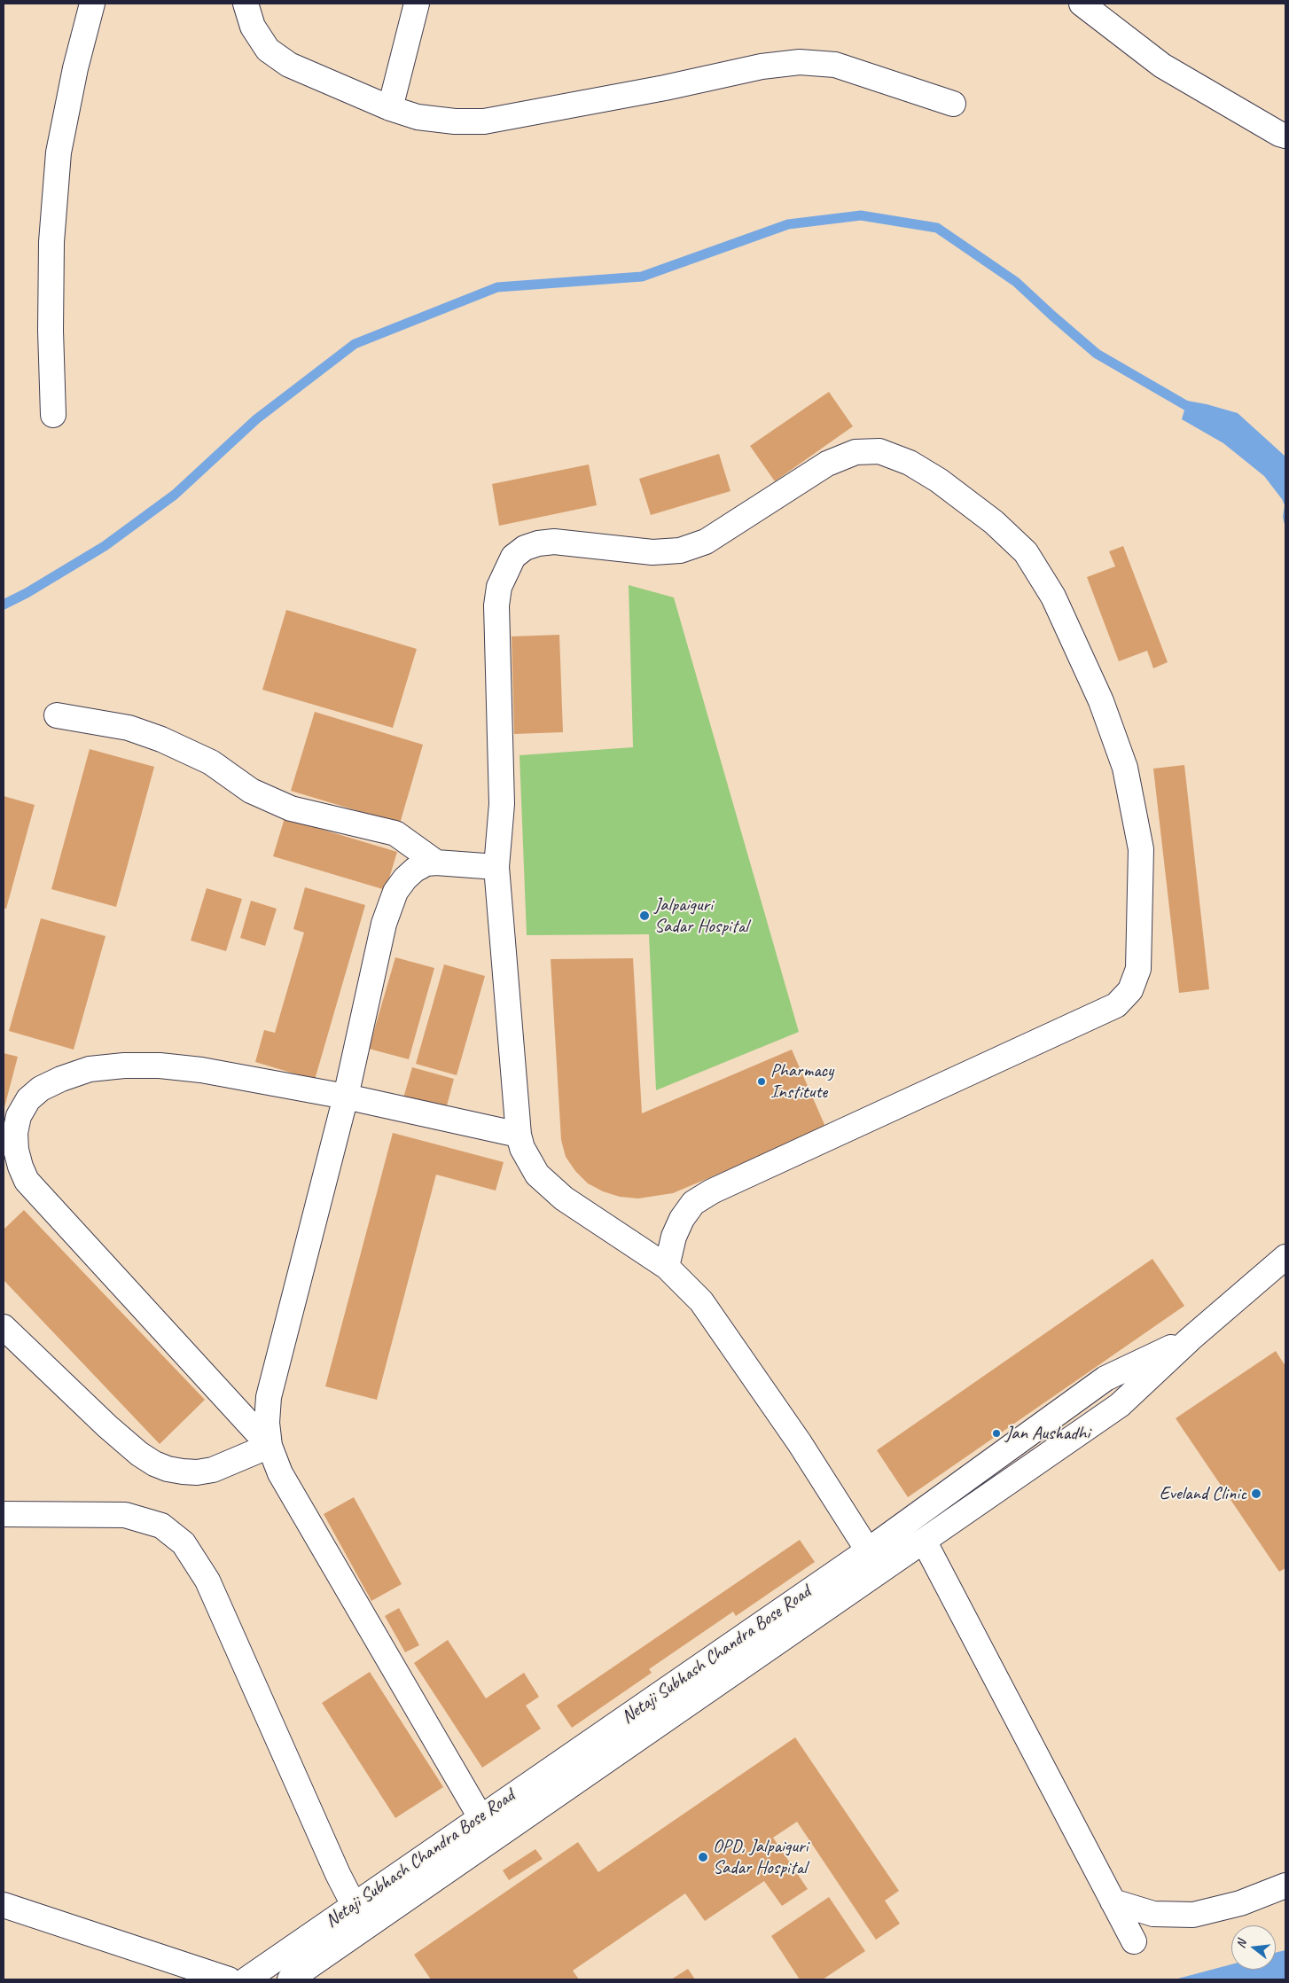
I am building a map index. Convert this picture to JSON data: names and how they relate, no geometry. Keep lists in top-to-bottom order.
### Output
{
  "streets": {
    "street": ["Netaji Subhash Chandra Bose Road"]
  },
  "places": [
    "Jalpaiguri Sadar Hospital",
    "Pharmacy Institute",
    "Jan Aushadhi",
    "Eveland Clinic",
    "OPD, Jalpaiguri Sadar Hospital"
  ],
  "north": "left"
}
